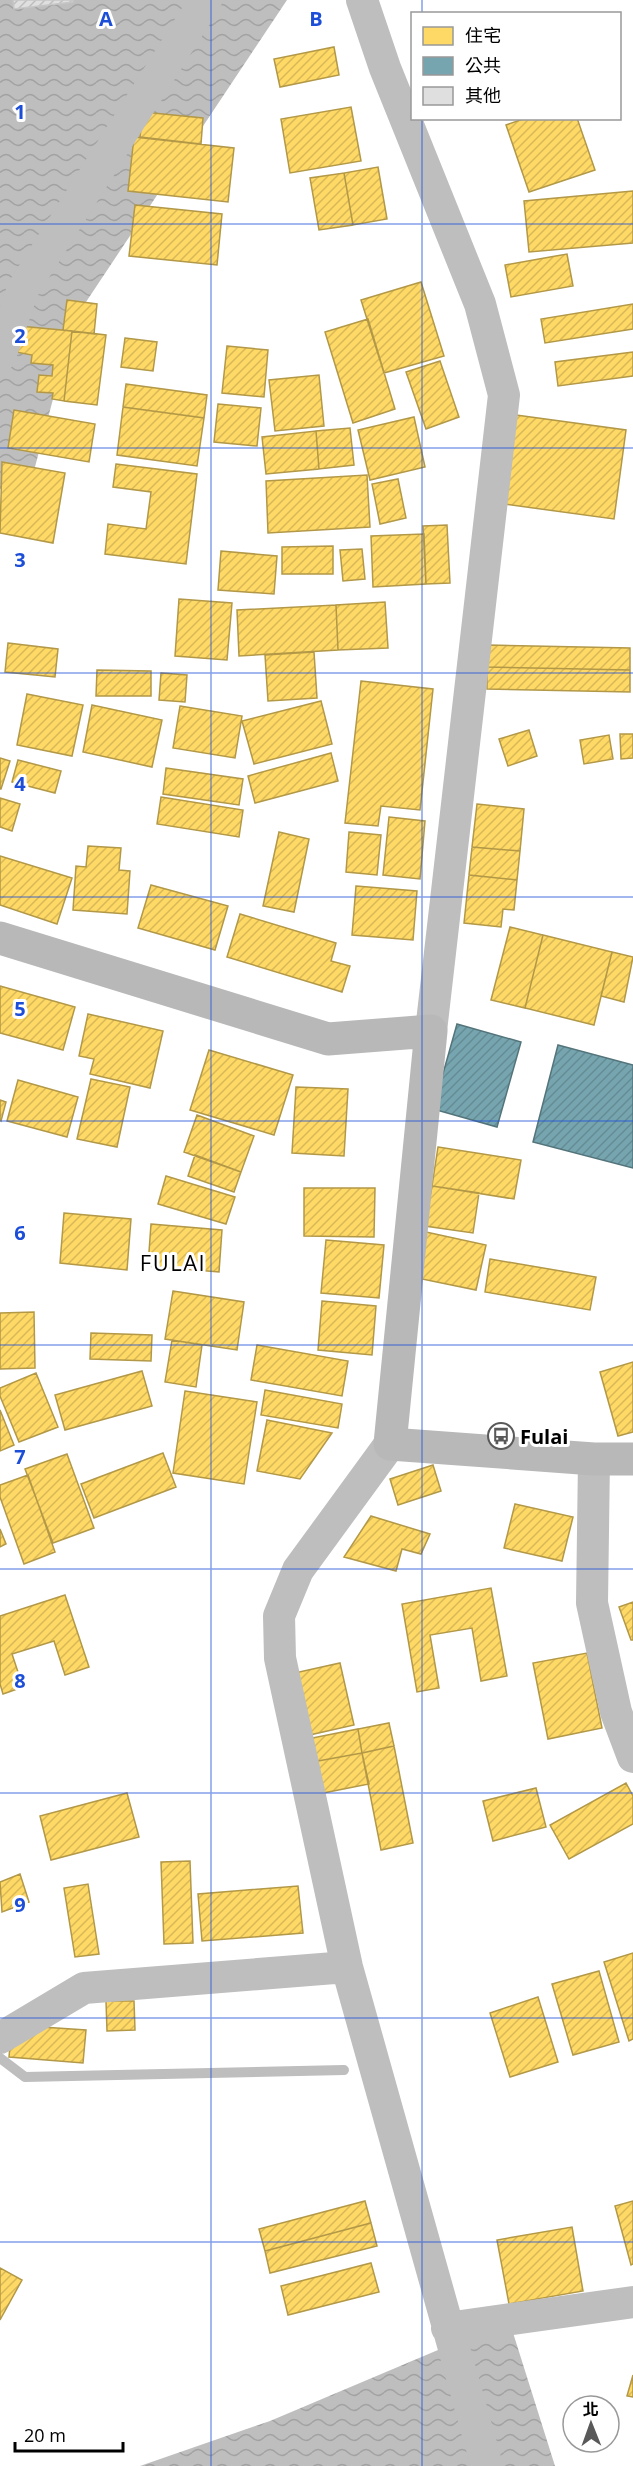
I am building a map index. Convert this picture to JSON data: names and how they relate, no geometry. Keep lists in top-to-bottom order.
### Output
{
  "districts": ["FULAI"],
  "places": {
    "bus stop": ["Fulai"]
  },
  "legend": ["住宅", "公共", "其他"],
  "scale_bar": "20 m",
  "north": "top",
  "grid": {
    "columns": ["A", "B"],
    "rows": [
      "1",
      "2",
      "3",
      "4",
      "5",
      "6",
      "7",
      "8",
      "9"
    ]
  }
}
